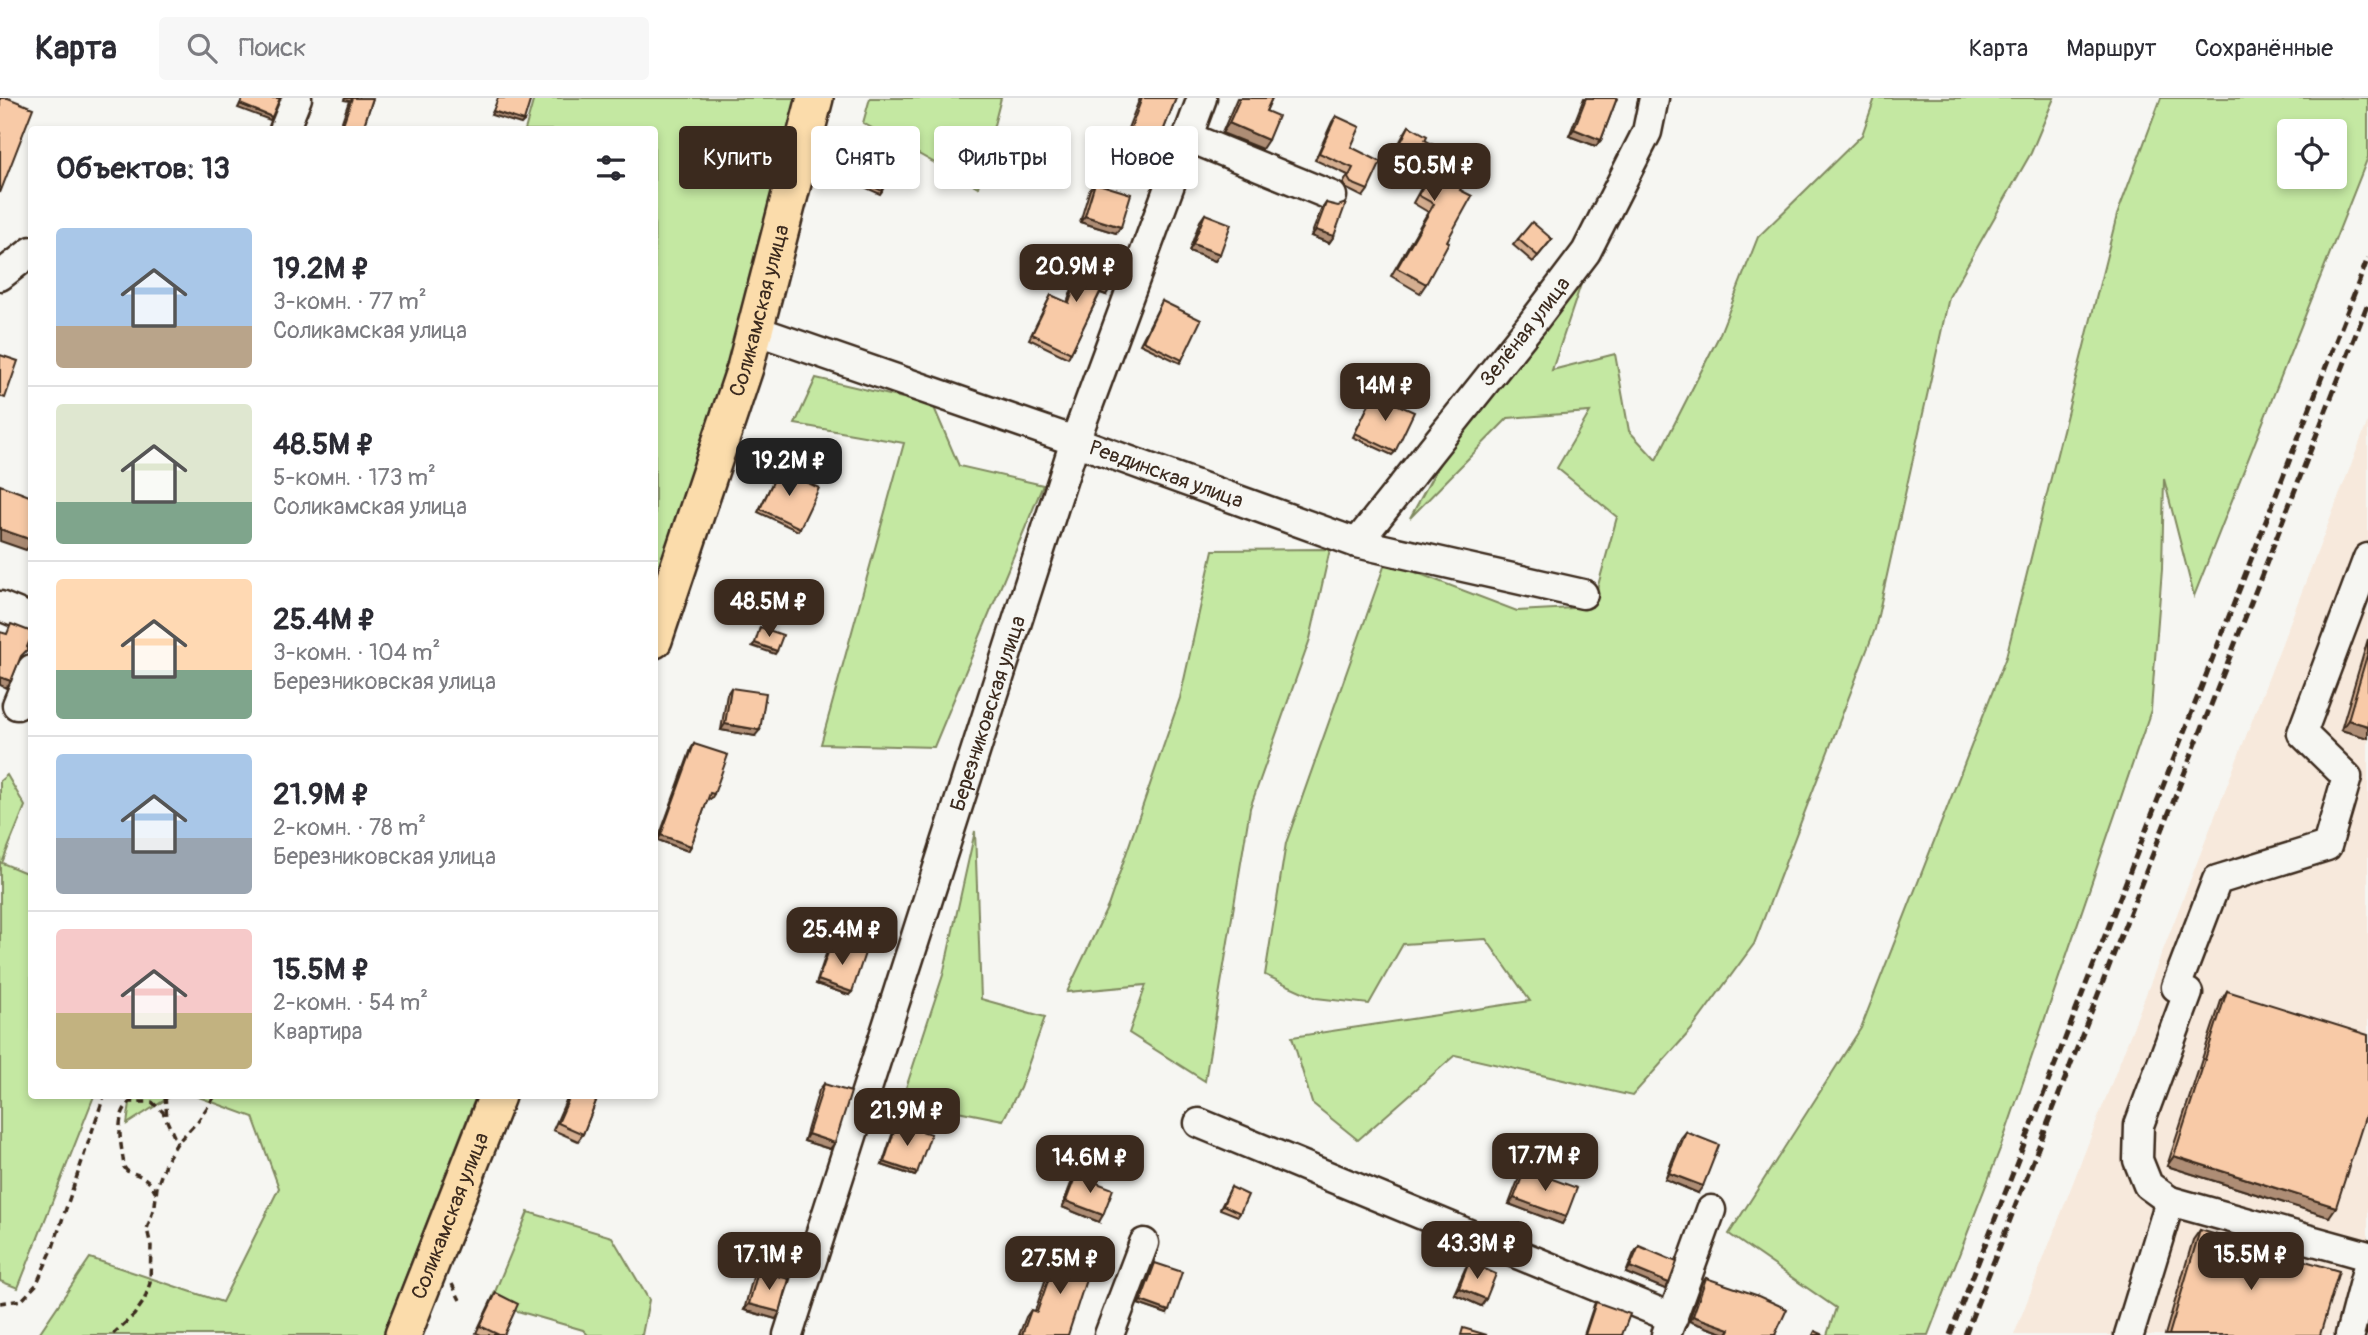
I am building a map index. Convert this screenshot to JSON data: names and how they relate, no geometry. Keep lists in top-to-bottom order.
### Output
{
  "streets": {
    "main road": ["Соликамская улица"],
    "street": ["Зелёная улица", "Ревдинская улица", "Березниковская улица"]
  },
  "crossings": [
    ["Соликамская улица", "Ревдинская улица"],
    ["Зелёная улица", "Ревдинская улица"],
    ["Ревдинская улица", "Березниковская улица"]
  ],
  "page": {
    "header": "Карта",
    "search": "Поиск",
    "nav": ["Карта", "Маршрут", "Сохранённые"],
    "chip": [
      "Купить",
      "Снять",
      "Фильтры",
      "Новое"
    ],
    "heading": "Объектов: 13",
    "price": [
      "50.5M ₽",
      "20.9M ₽",
      "14M ₽",
      "19.2M ₽",
      "48.5M ₽",
      "25.4M ₽",
      "21.9M ₽",
      "17.7M ₽",
      "14.6M ₽",
      "43.3M ₽",
      "17.1M ₽",
      "15.5M ₽",
      "27.5M ₽"
    ],
    "list": [
      {
        "name": "19.2M ₽",
        "note": "3-комн. · 77 m² · Соликамская улица"
      },
      {
        "name": "48.5M ₽",
        "note": "5-комн. · 173 m² · Соликамская улица"
      },
      {
        "name": "25.4M ₽",
        "note": "3-комн. · 104 m² · Березниковская улица"
      },
      {
        "name": "21.9M ₽",
        "note": "2-комн. · 78 m² · Березниковская улица"
      },
      {
        "name": "15.5M ₽",
        "note": "2-комн. · 54 m² · Квартира"
      }
    ]
  }
}
